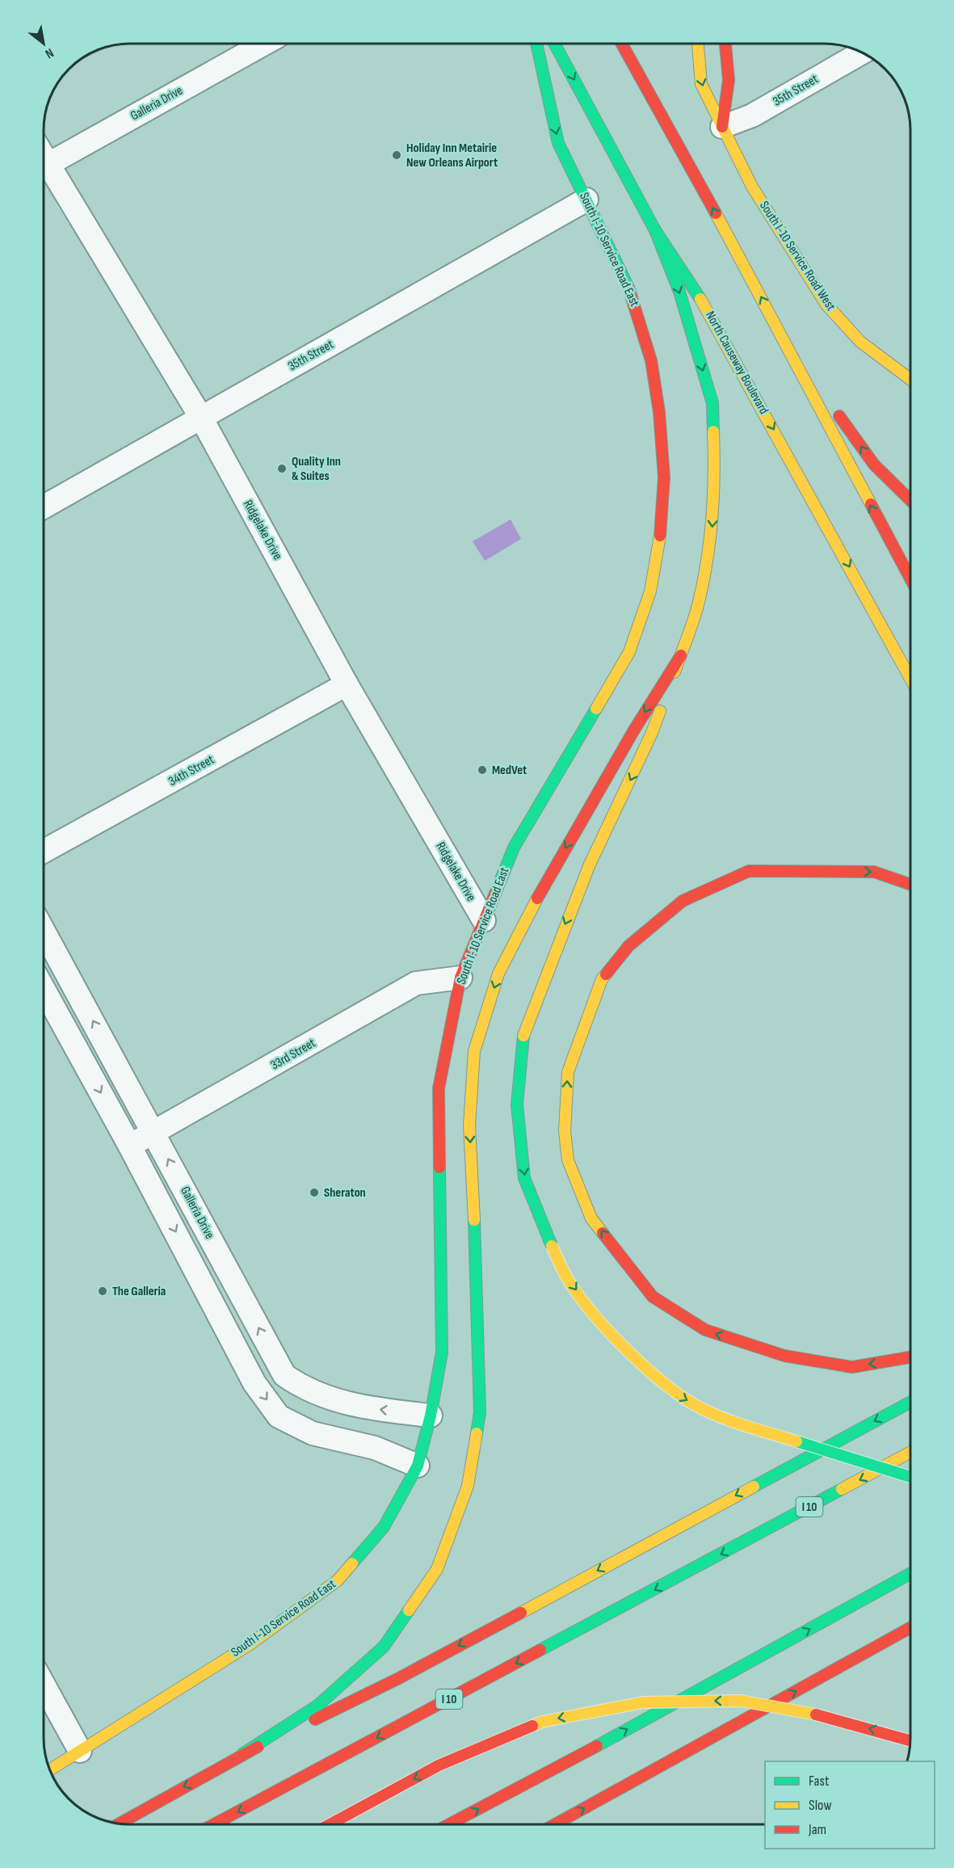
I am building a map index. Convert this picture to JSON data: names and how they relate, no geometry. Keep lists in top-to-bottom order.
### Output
{
  "streets": {
    "main road": [
      "South I-10 Service Road East",
      "South I-10 Service Road West",
      "North Causeway Boulevard",
      "I 10"
    ],
    "street": [
      "35th Street",
      "Galleria Drive",
      "Ridgelake Drive",
      "34th Street",
      "33rd Street"
    ]
  },
  "crossings": [
    ["35th Street", "South I-10 Service Road East"],
    ["35th Street", "South I-10 Service Road West"],
    ["35th Street", "Ridgelake Drive"],
    ["Galleria Drive", "South I-10 Service Road East"],
    ["Galleria Drive", "33rd Street"],
    ["South I-10 Service Road East", "Ridgelake Drive"],
    ["South I-10 Service Road East", "33rd Street"],
    ["Ridgelake Drive", "34th Street"]
  ],
  "places": [
    "Holiday Inn Metairie New Orleans Airport",
    "Quality Inn & Suites",
    "MedVet",
    "Sheraton",
    "The Galleria"
  ],
  "legend": ["Fast", "Slow", "Jam"],
  "north": "bottom right"
}
